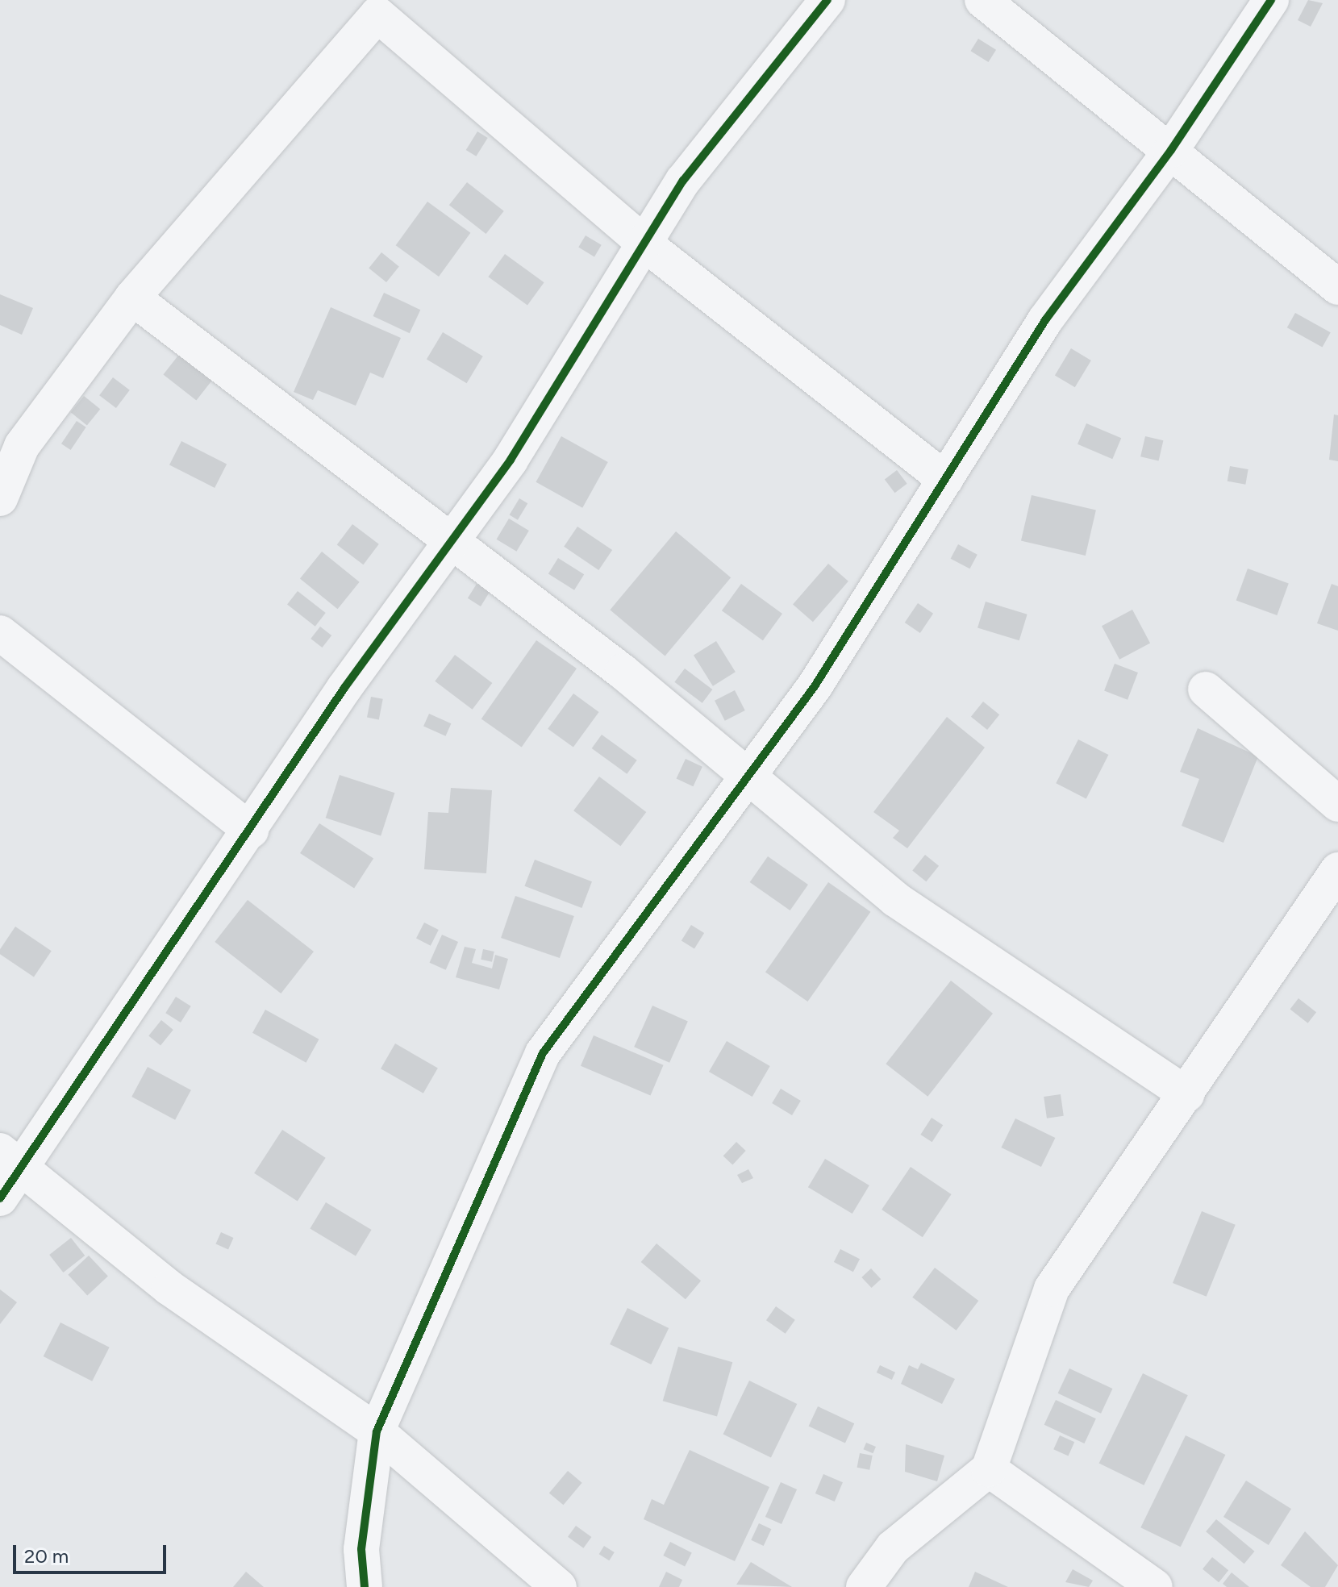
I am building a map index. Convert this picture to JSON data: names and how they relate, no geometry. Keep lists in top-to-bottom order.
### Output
{
  "scale_bar": "20 m"
}
